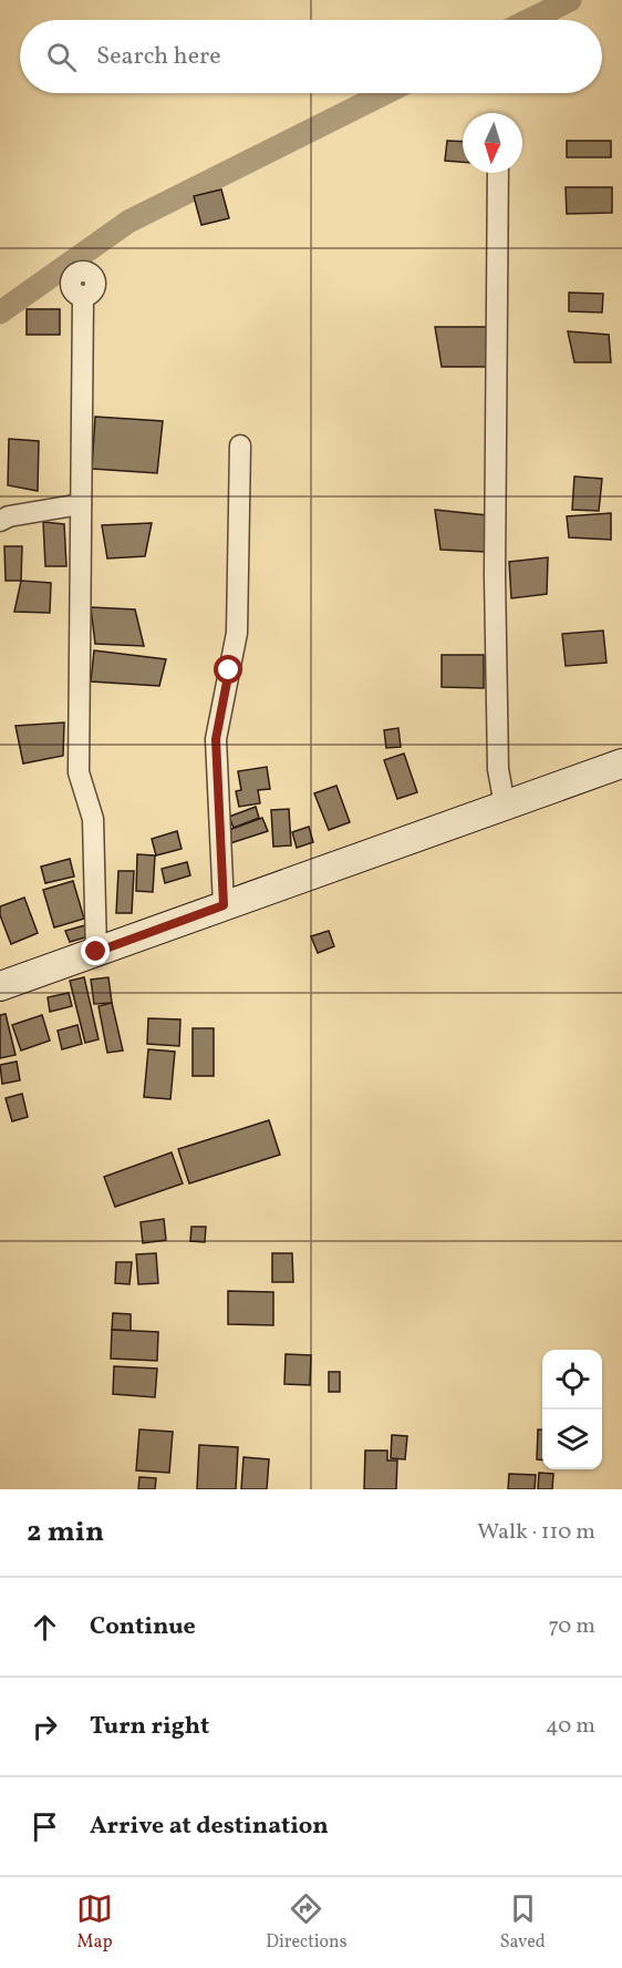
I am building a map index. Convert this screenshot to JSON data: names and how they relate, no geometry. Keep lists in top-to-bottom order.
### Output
{
  "north": "bottom",
  "page": {
    "search": "Search here",
    "heading": ["2 min", "Walk · 110 m"],
    "list": [
      ["Continue", "70 m"],
      ["Turn right", "40 m"],
      "Arrive at destination"
    ],
    "nav": ["Map", "Directions", "Saved"]
  }
}
